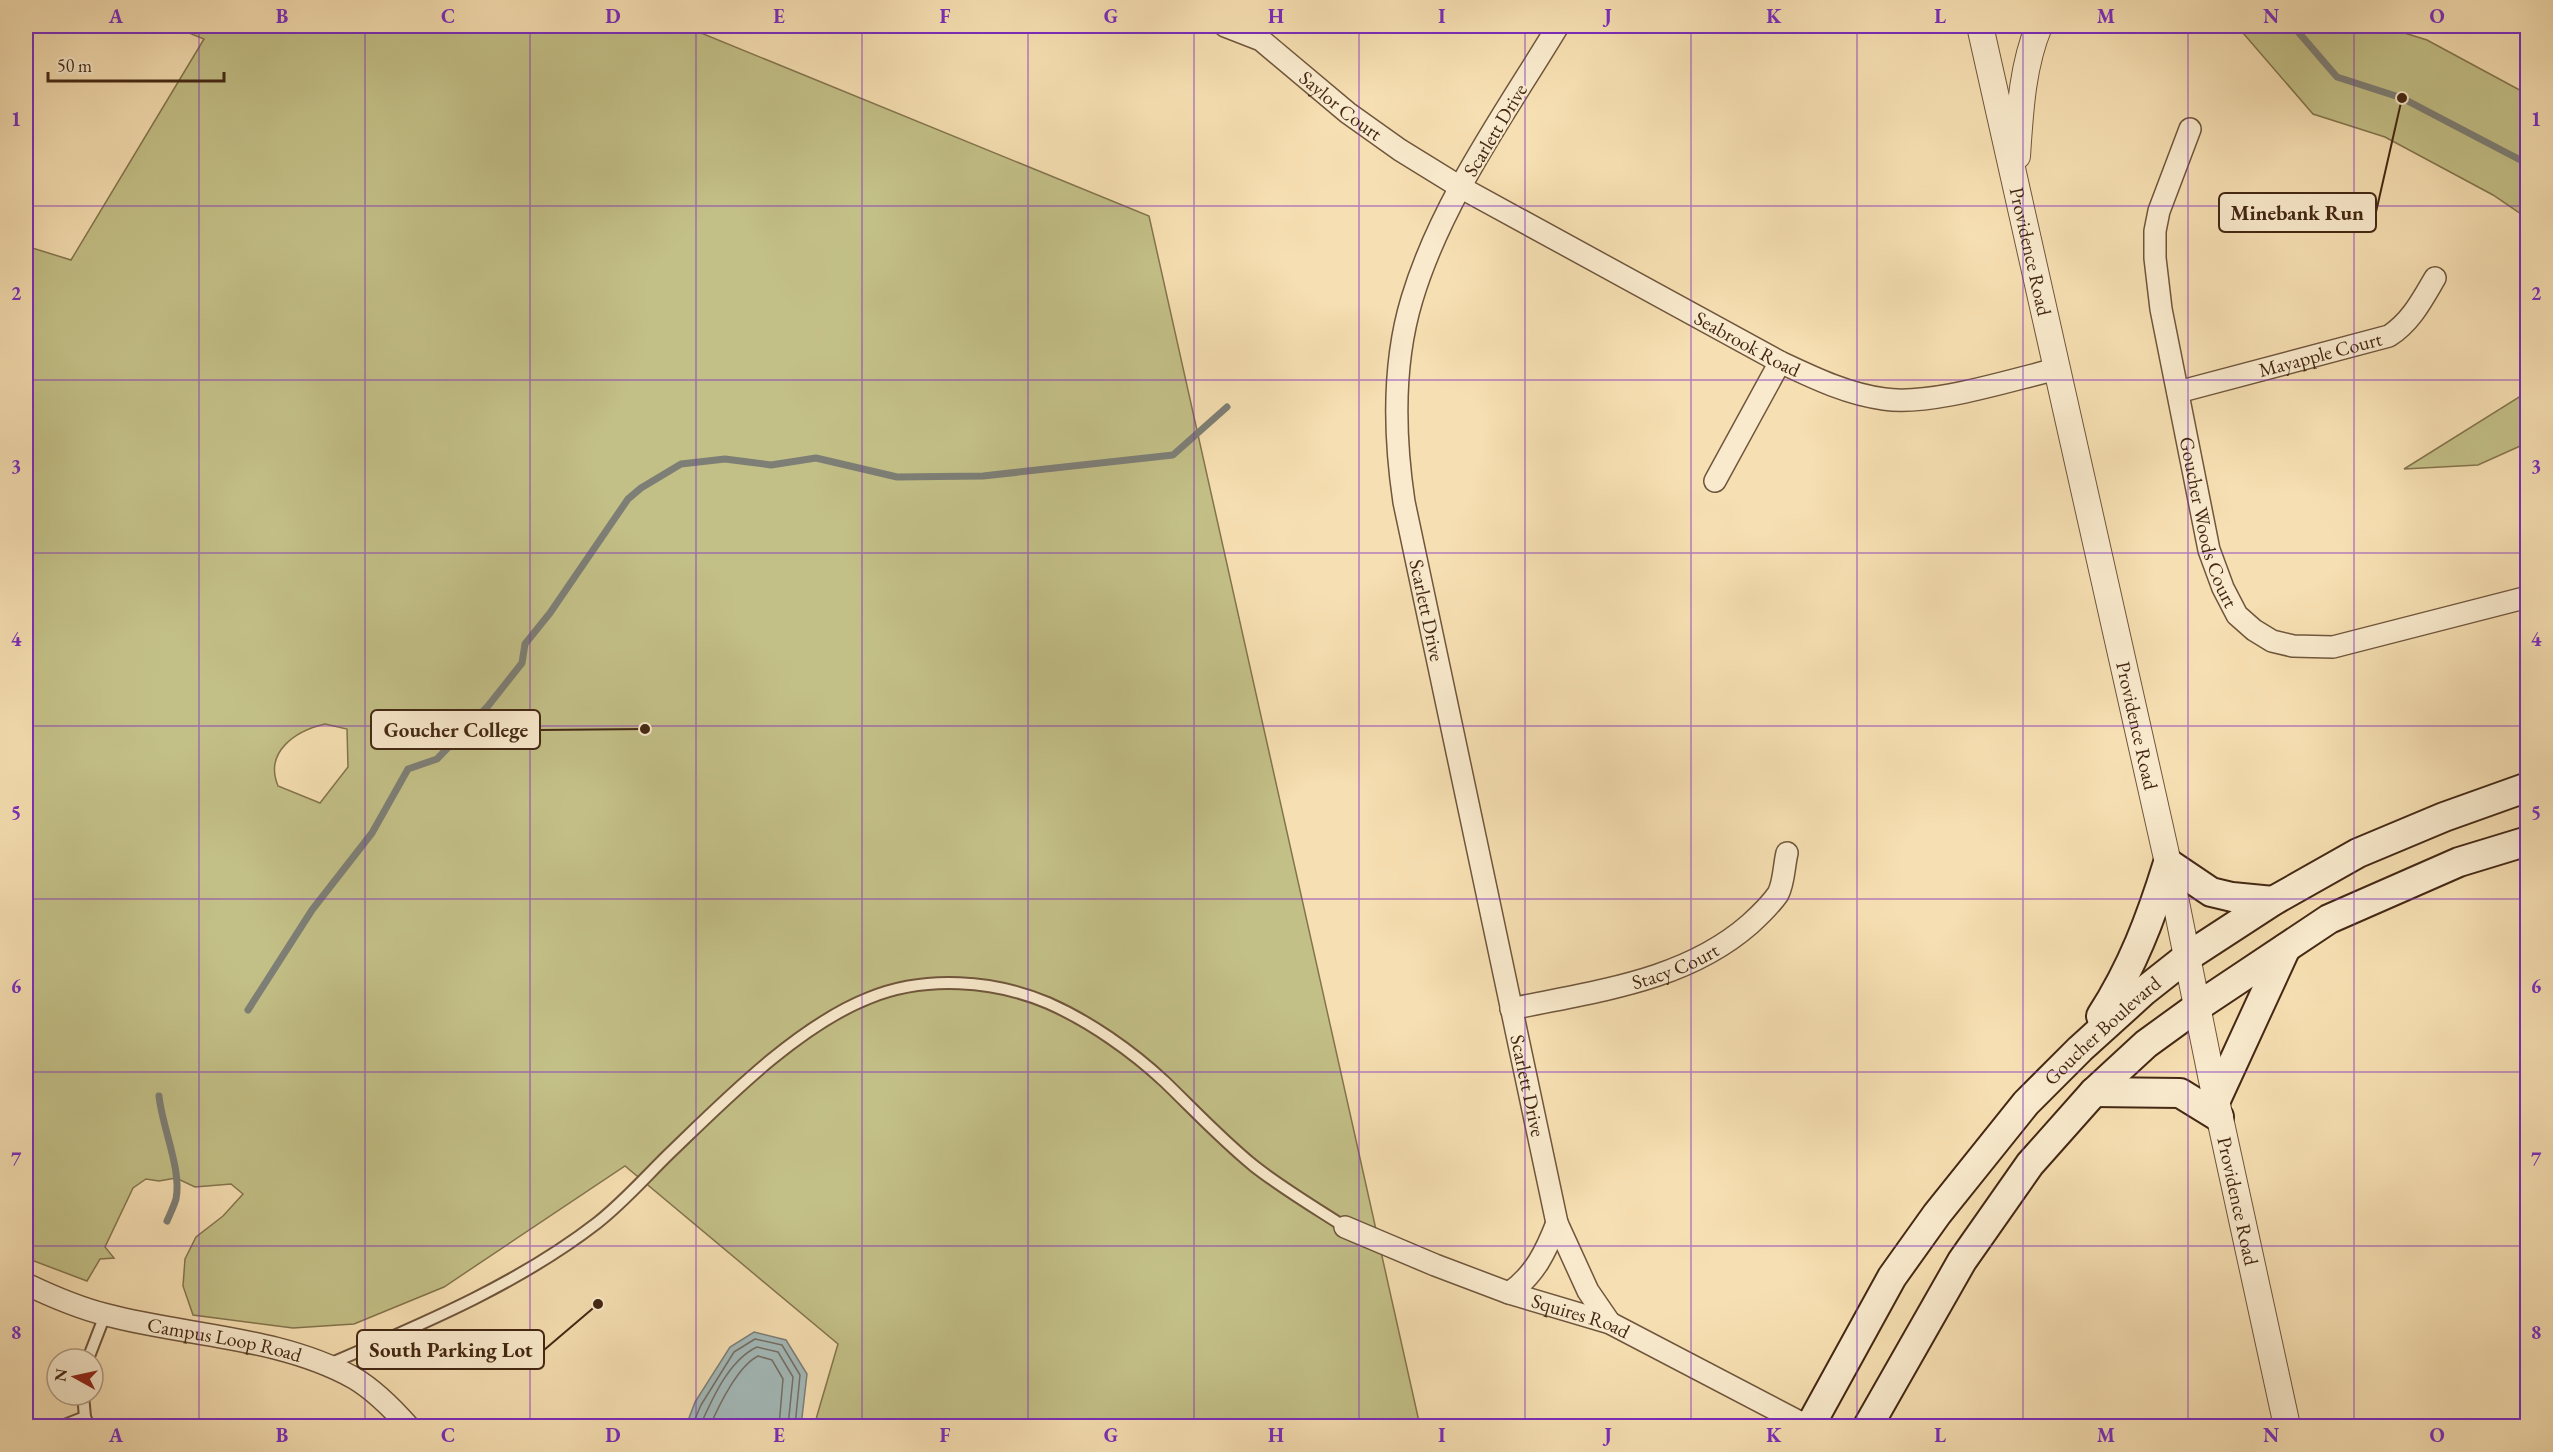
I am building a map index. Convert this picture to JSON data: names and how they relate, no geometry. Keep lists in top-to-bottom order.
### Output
{
  "streets": {
    "main road": ["Goucher Boulevard"],
    "street": [
      "Saylor Court",
      "Scarlett Drive",
      "Providence Road",
      "Seabrook Road",
      "Mayapple Court",
      "Goucher Woods Court",
      "Stacy Court",
      "Squires Road",
      "Campus Loop Road"
    ]
  },
  "crossings": [
    ["Saylor Court", "Scarlett Drive"],
    ["Saylor Court", "Seabrook Road"],
    ["Scarlett Drive", "Seabrook Road"],
    ["Scarlett Drive", "Stacy Court"],
    ["Scarlett Drive", "Squires Road"],
    ["Providence Road", "Seabrook Road"],
    ["Providence Road", "Goucher Boulevard"],
    ["Mayapple Court", "Goucher Woods Court"],
    ["Goucher Boulevard", "Squires Road"]
  ],
  "places": ["Minebank Run", "Goucher College", "South Parking Lot"],
  "scale_bar": "50 m",
  "north": "left",
  "grid": {
    "columns": [
      "A",
      "B",
      "C",
      "D",
      "E",
      "F",
      "G",
      "H",
      "I",
      "J",
      "K",
      "L",
      "M",
      "N",
      "O"
    ],
    "rows": [
      "1",
      "2",
      "3",
      "4",
      "5",
      "6",
      "7",
      "8"
    ]
  }
}
